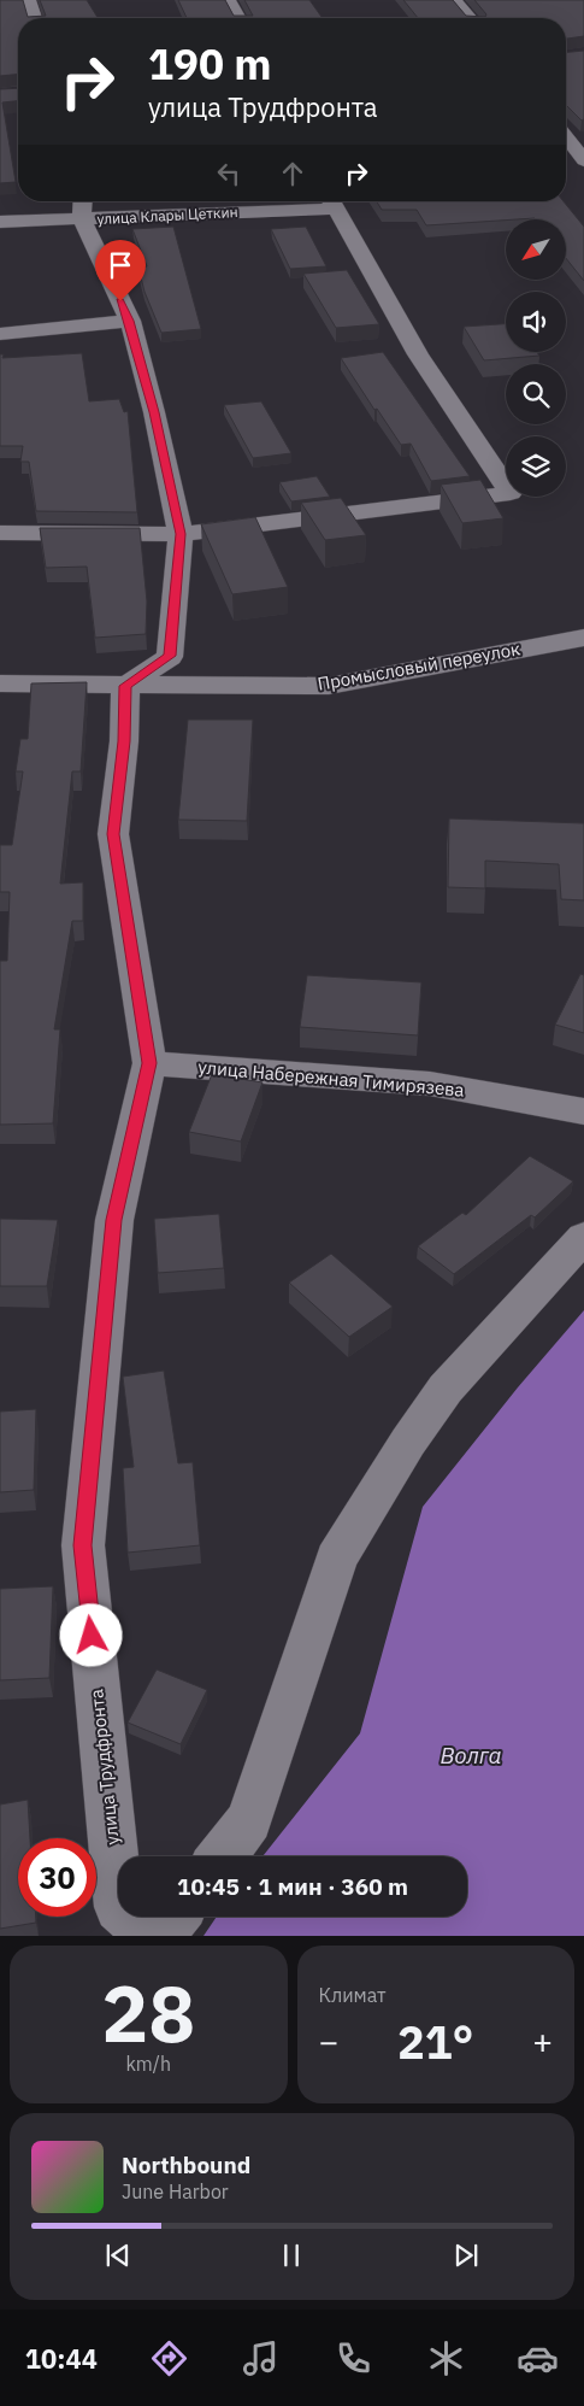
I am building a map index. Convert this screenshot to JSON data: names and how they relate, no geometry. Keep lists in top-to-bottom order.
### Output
{
  "streets": {
    "street": [
      "улица Клары Цеткин",
      "Промысловый переулок",
      "улица Набережная Тимирязева",
      "улица Трудфронта"
    ]
  },
  "crossings": [
    ["Промысловый переулок", "улица Трудфронта"],
    ["улица Набережная Тимирязева", "улица Трудфронта"]
  ],
  "water": ["Волга"],
  "north": "bottom left",
  "page": {
    "turn": ["190 m", "улица Трудфронта"],
    "limit": "30",
    "trip": "10:45 · 1 мин · 360 m",
    "tile": [
      ["28", "km/h"],
      "Климат"
    ],
    "heat": ["−", "21°", "+"],
    "song": ["Northbound", "June Harbor"],
    "tabs": "10:44"
  }
}
